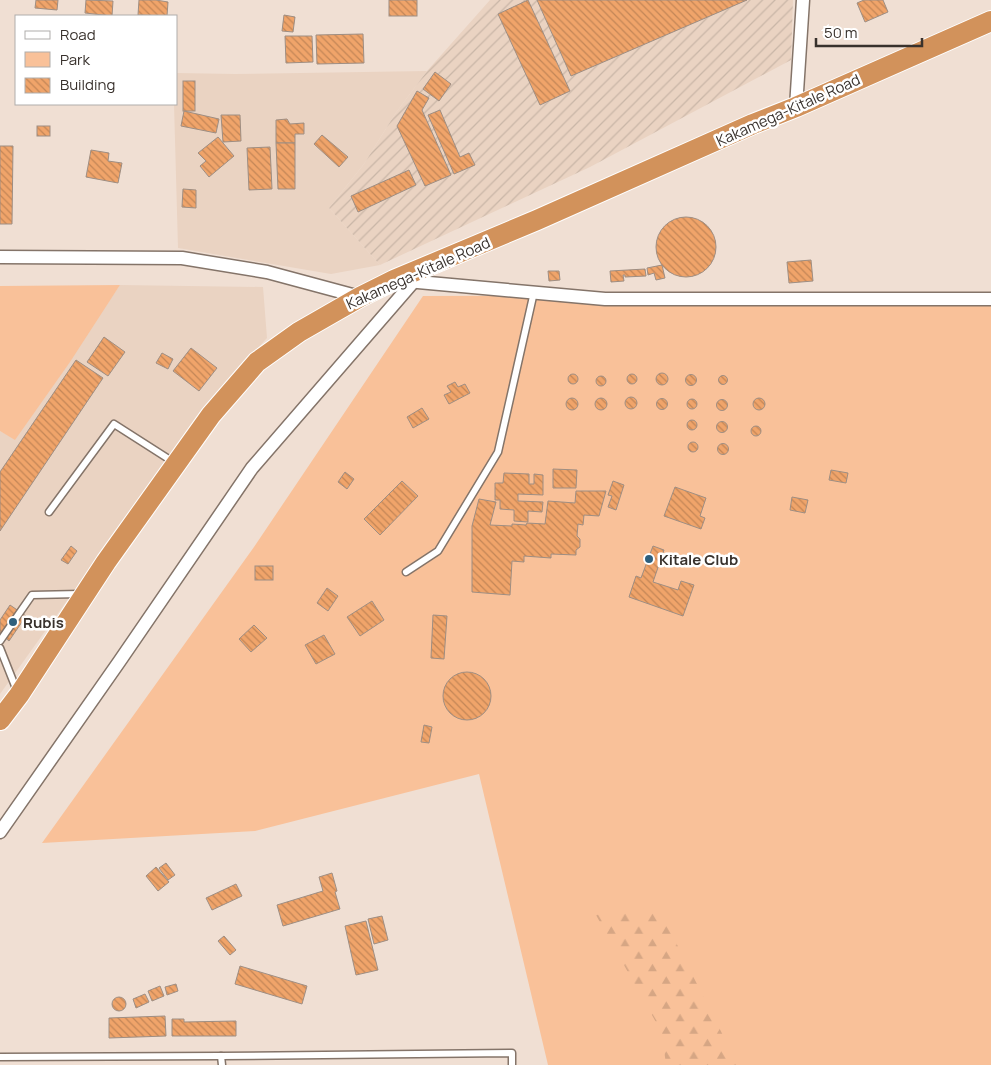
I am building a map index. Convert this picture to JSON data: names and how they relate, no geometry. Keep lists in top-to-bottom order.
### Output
{
  "streets": {
    "highway": ["Kakamega-Kitale Road"]
  },
  "places": ["Kitale Club", "Rubis"],
  "legend": ["Road", "Park", "Building"],
  "scale_bar": "50 m"
}
